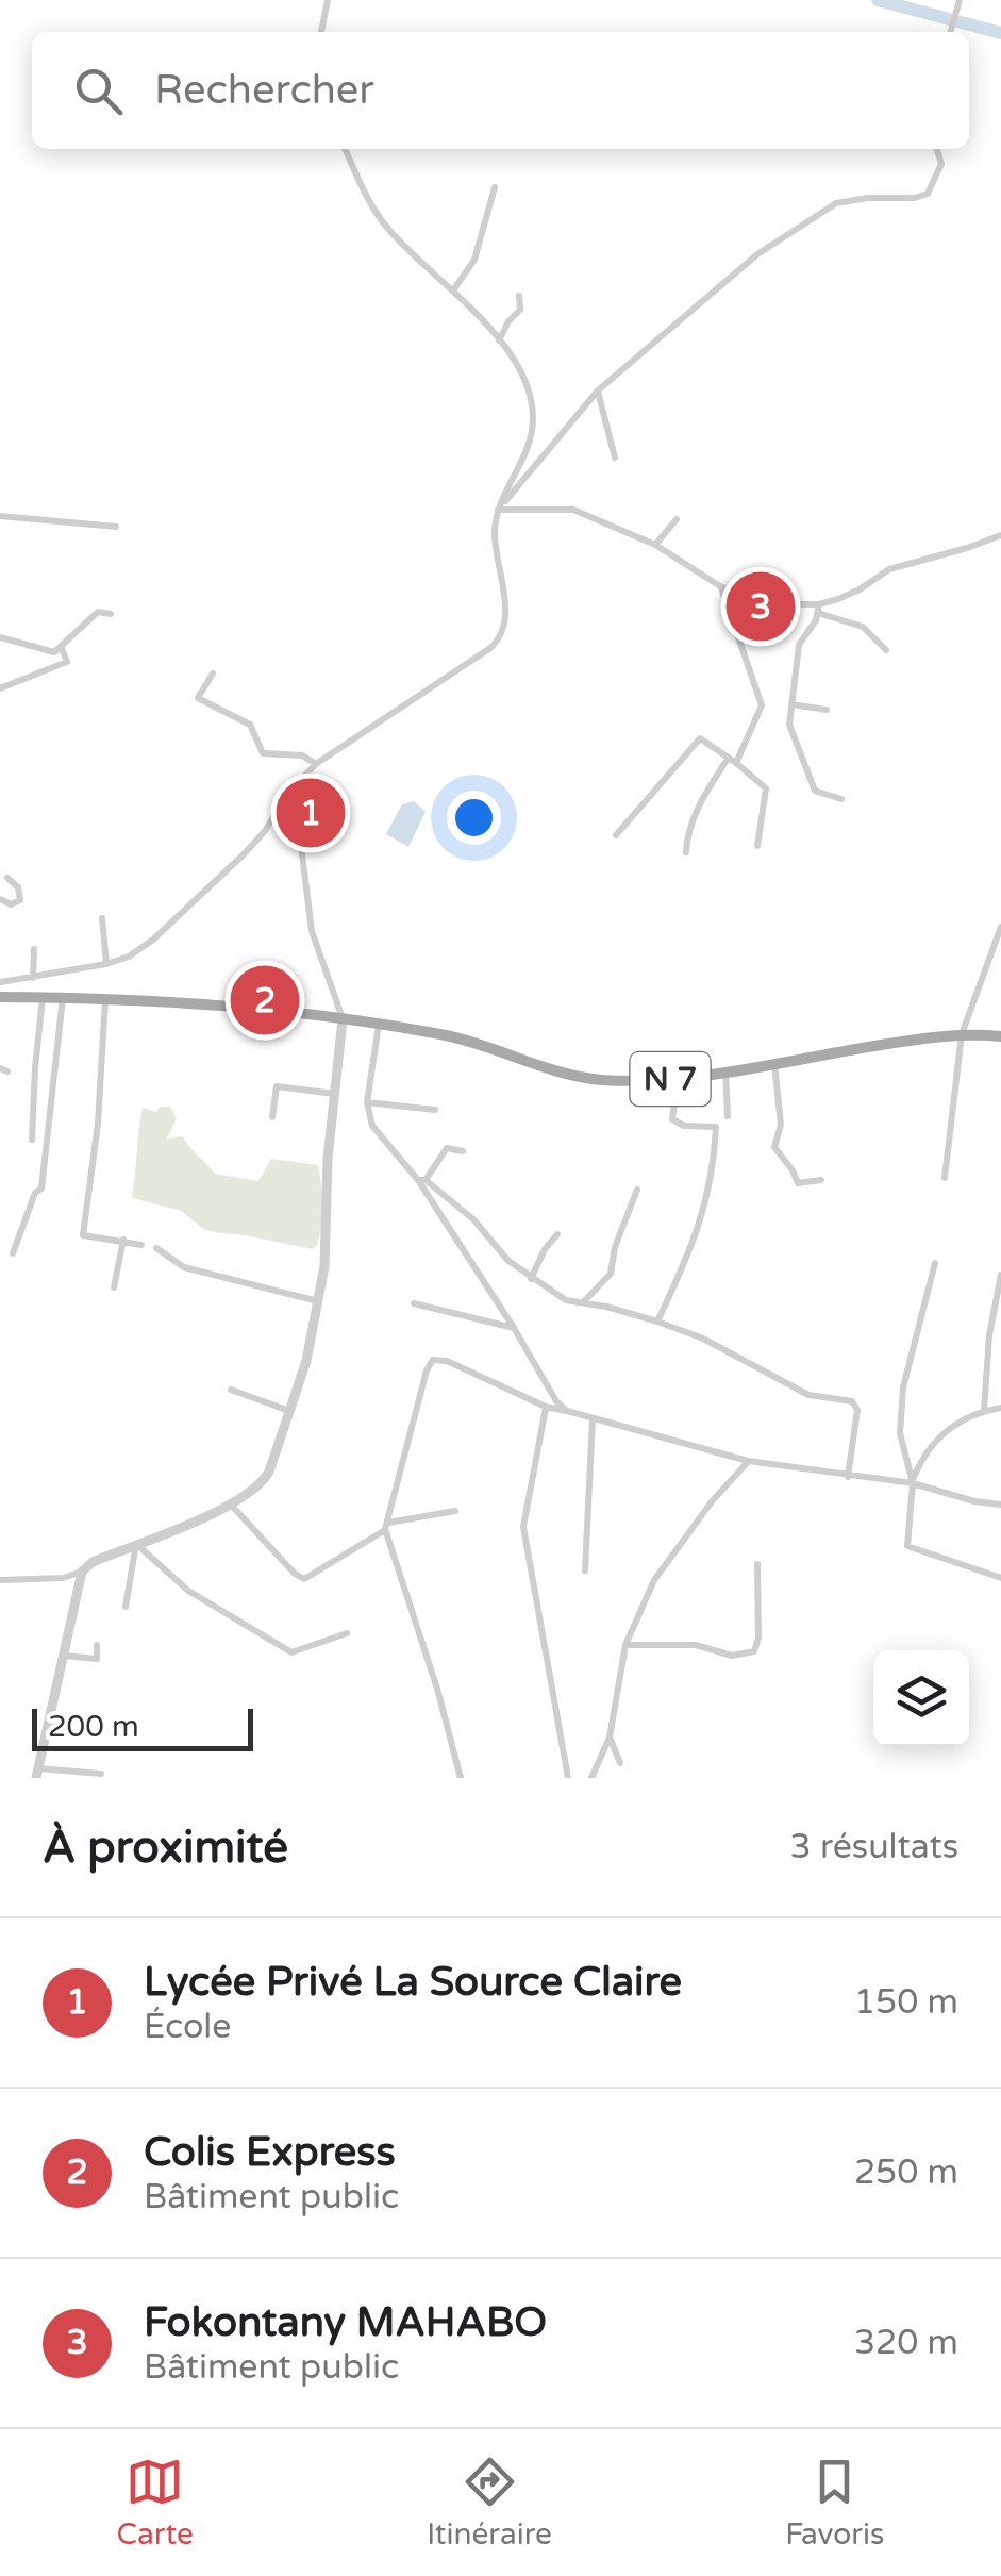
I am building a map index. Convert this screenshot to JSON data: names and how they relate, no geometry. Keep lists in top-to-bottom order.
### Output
{
  "streets": {
    "main road": ["N 7"]
  },
  "scale_bar": "200 m",
  "page": {
    "search": "Rechercher",
    "pins": ["3", "1", "2"],
    "scale": "200 m",
    "heading": ["À proximité", "3 résultats"],
    "list": [
      {
        "mark": "1",
        "name": "Lycée Privé La Source Claire",
        "note": "École",
        "value": "150 m"
      },
      {
        "mark": "2",
        "name": "Colis Express",
        "note": "Bâtiment public",
        "value": "250 m"
      },
      {
        "mark": "3",
        "name": "Fokontany MAHABO",
        "note": "Bâtiment public",
        "value": "320 m"
      }
    ],
    "nav": ["Carte", "Itinéraire", "Favoris"]
  }
}
